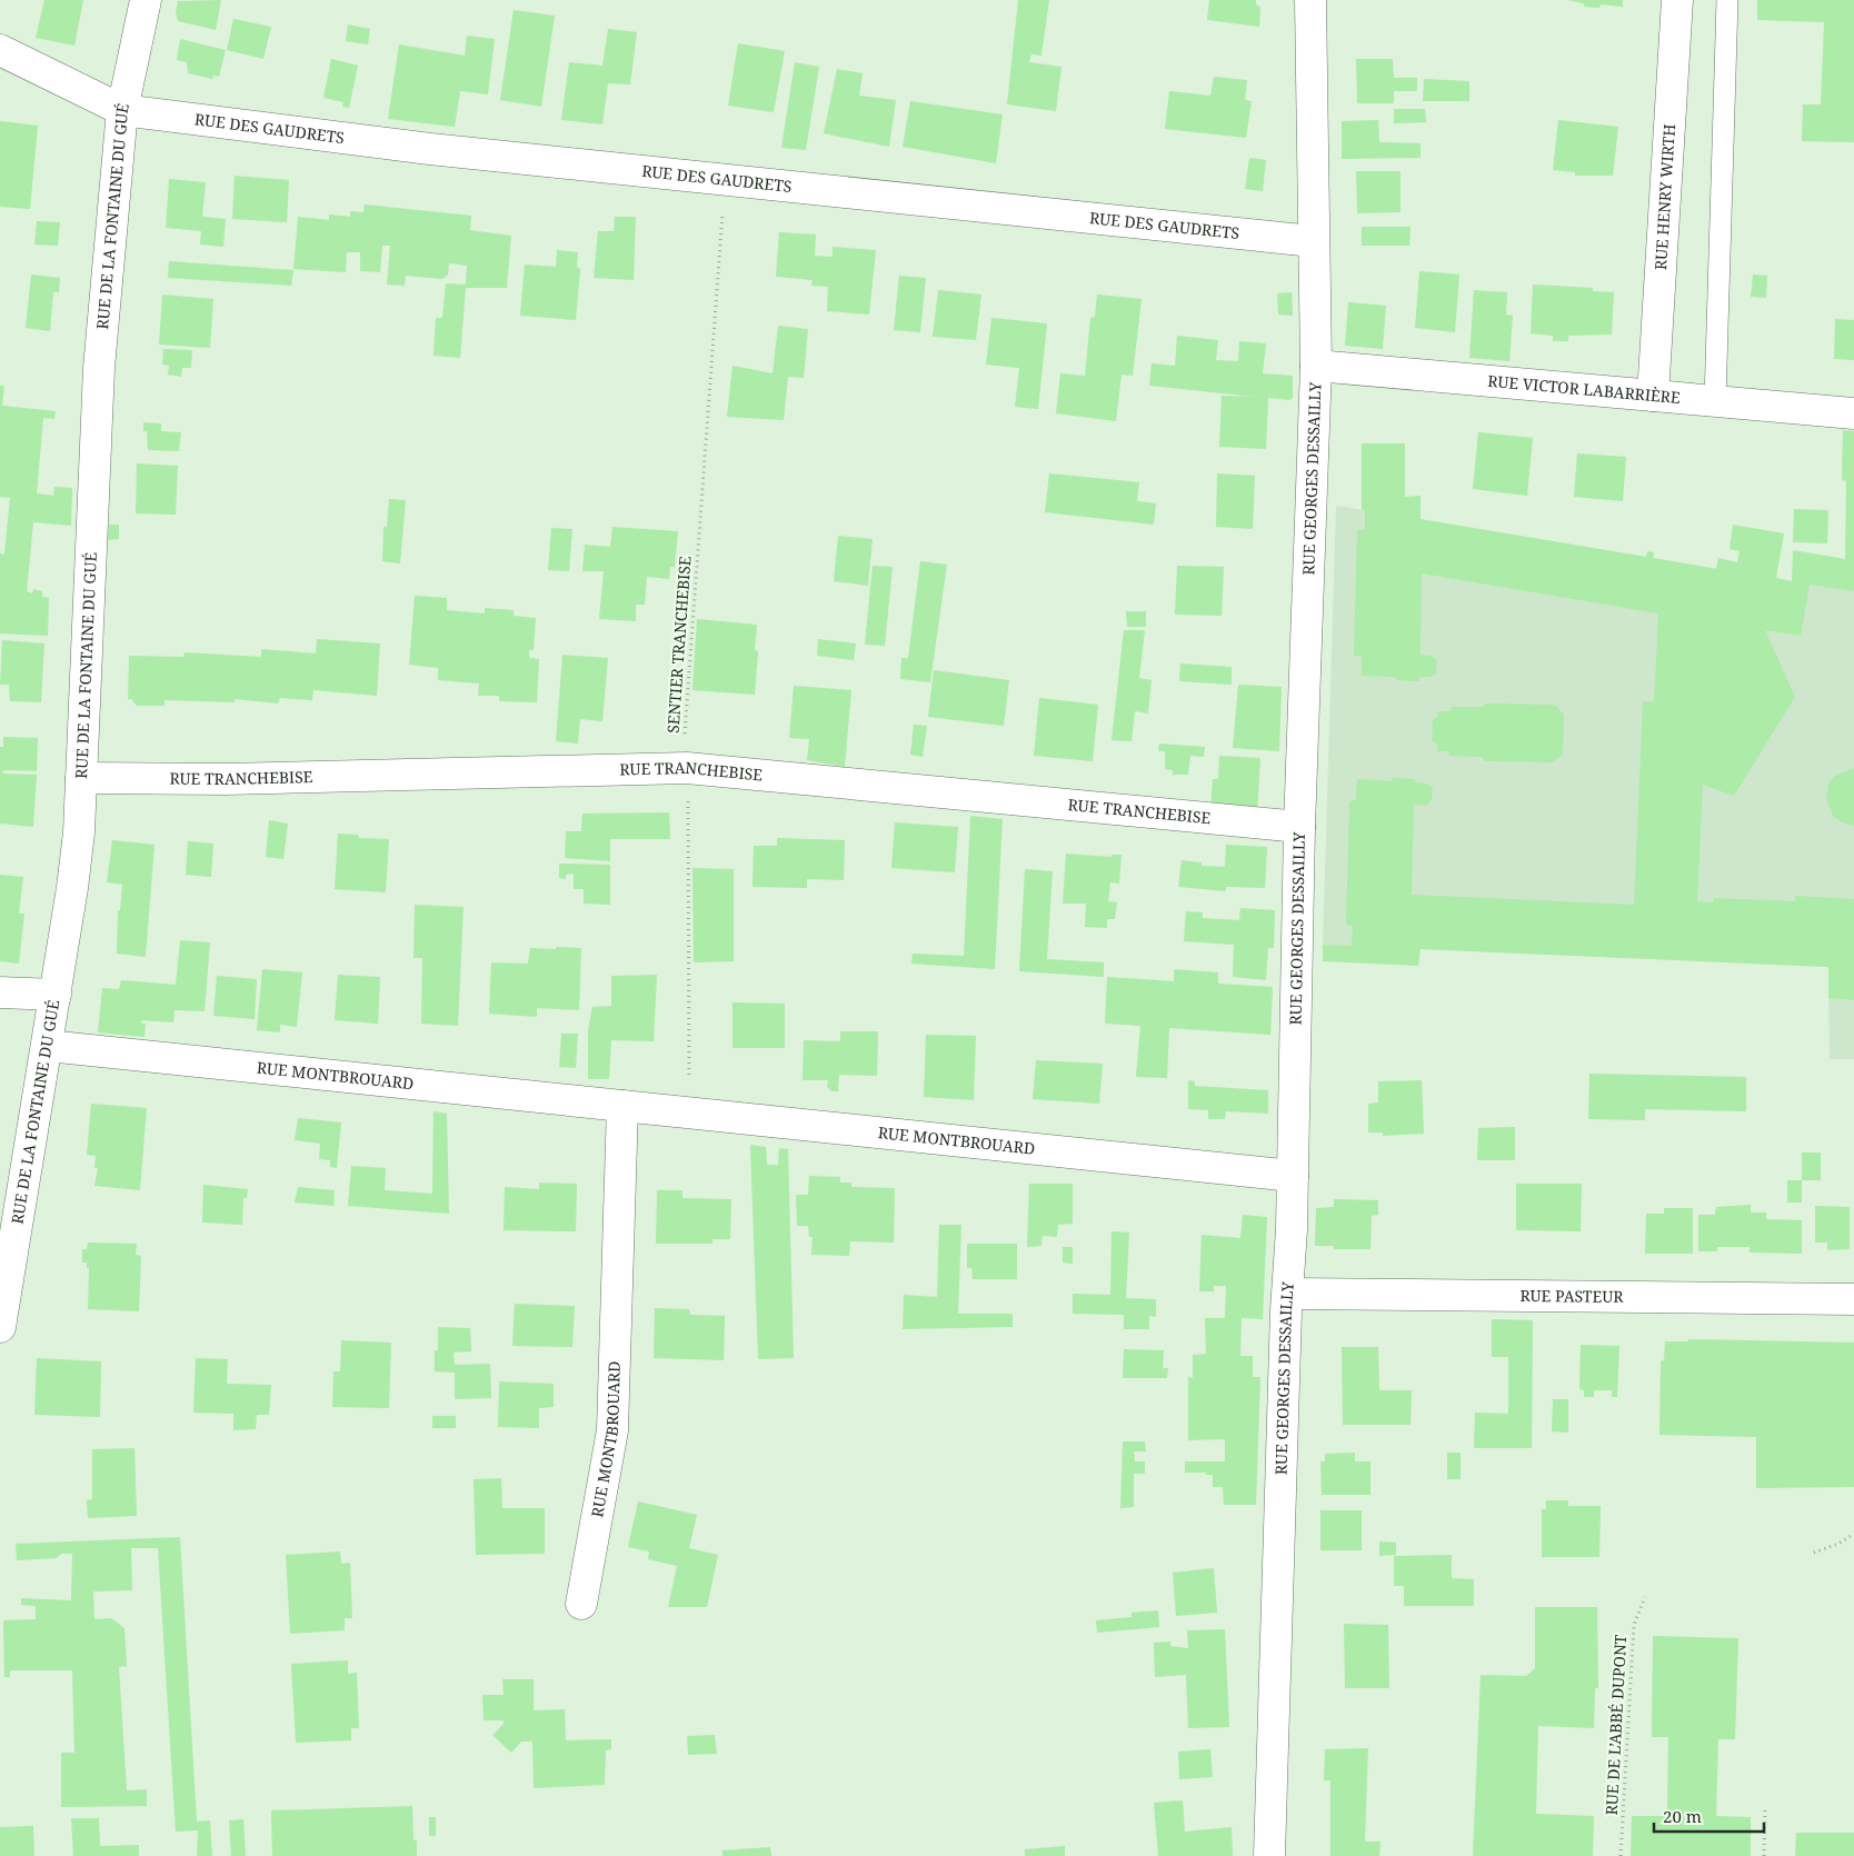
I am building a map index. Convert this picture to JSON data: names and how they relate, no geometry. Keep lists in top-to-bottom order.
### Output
{
  "streets": {
    "street": [
      "RUE DES GAUDRETS",
      "RUE HENRY WIRTH",
      "RUE DE LA FONTAINE DU GUÉ",
      "RUE VICTOR LABARRIÈRE",
      "RUE GEORGES DESSAILLY",
      "RUE TRANCHEBISE",
      "RUE MONTBROUARD",
      "RUE PASTEUR"
    ],
    "path": ["SENTIER TRANCHEBISE", "RUE DE L’ABBÉ DUPONT"]
  },
  "crossings": [
    ["RUE DES GAUDRETS", "RUE DE LA FONTAINE DU GUÉ"],
    ["RUE DES GAUDRETS", "RUE GEORGES DESSAILLY"],
    ["RUE DES GAUDRETS", "SENTIER TRANCHEBISE"],
    ["RUE HENRY WIRTH", "RUE VICTOR LABARRIÈRE"],
    ["RUE DE LA FONTAINE DU GUÉ", "RUE TRANCHEBISE"],
    ["RUE DE LA FONTAINE DU GUÉ", "RUE MONTBROUARD"],
    ["RUE VICTOR LABARRIÈRE", "RUE GEORGES DESSAILLY"],
    ["RUE GEORGES DESSAILLY", "RUE TRANCHEBISE"],
    ["RUE GEORGES DESSAILLY", "RUE MONTBROUARD"],
    ["RUE GEORGES DESSAILLY", "RUE PASTEUR"],
    ["SENTIER TRANCHEBISE", "RUE TRANCHEBISE"],
    ["SENTIER TRANCHEBISE", "RUE MONTBROUARD"]
  ],
  "scale_bar": "20 m"
}
